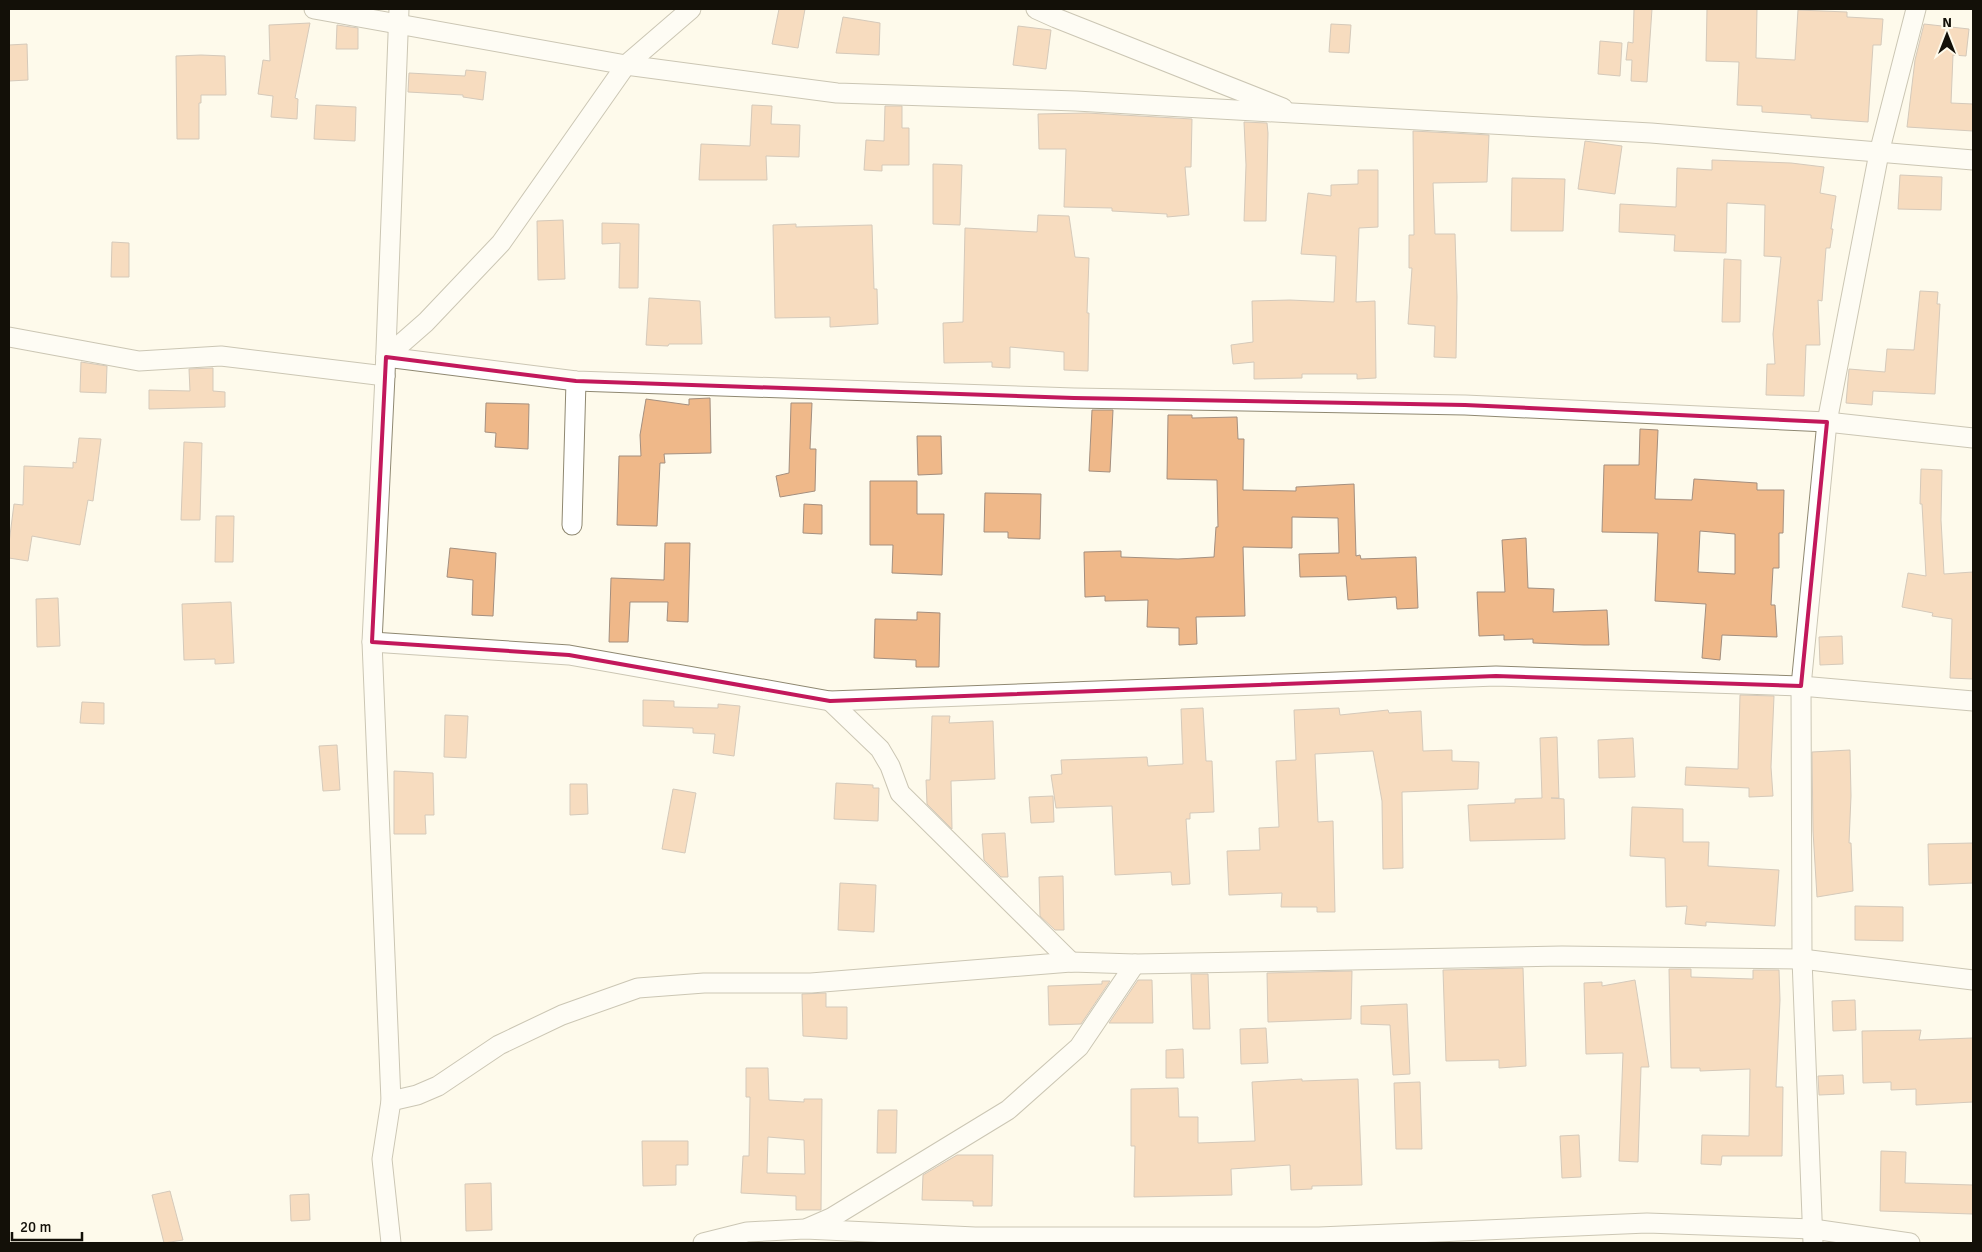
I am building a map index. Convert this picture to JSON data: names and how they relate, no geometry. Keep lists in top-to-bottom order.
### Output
{
  "scale_bar": "20 m",
  "north": "top"
}
